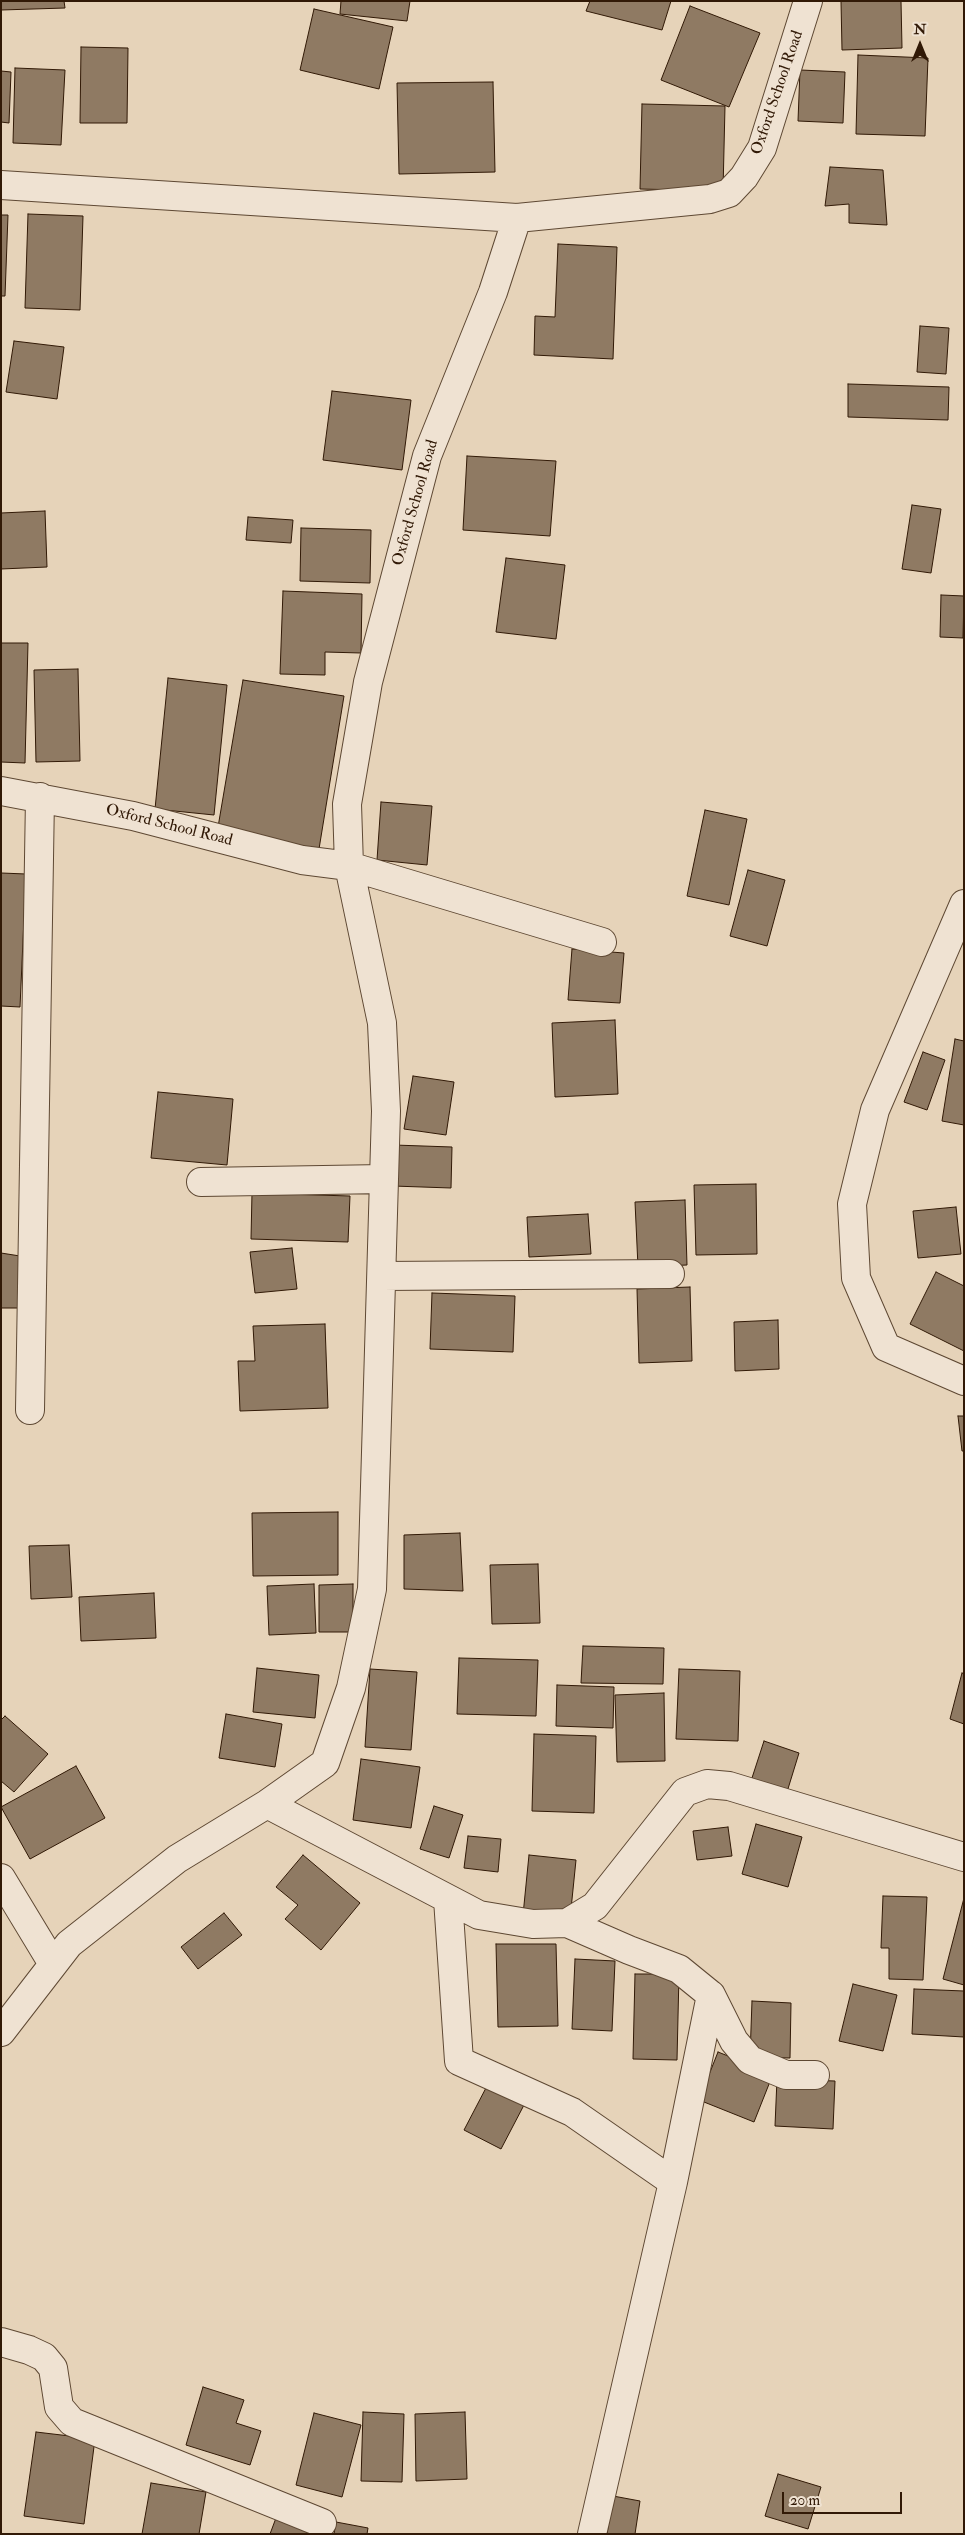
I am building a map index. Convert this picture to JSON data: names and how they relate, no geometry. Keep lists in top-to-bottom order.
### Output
{
  "streets": {
    "street": ["Oxford School Road"]
  },
  "scale_bar": "20 m",
  "north": "top"
}
